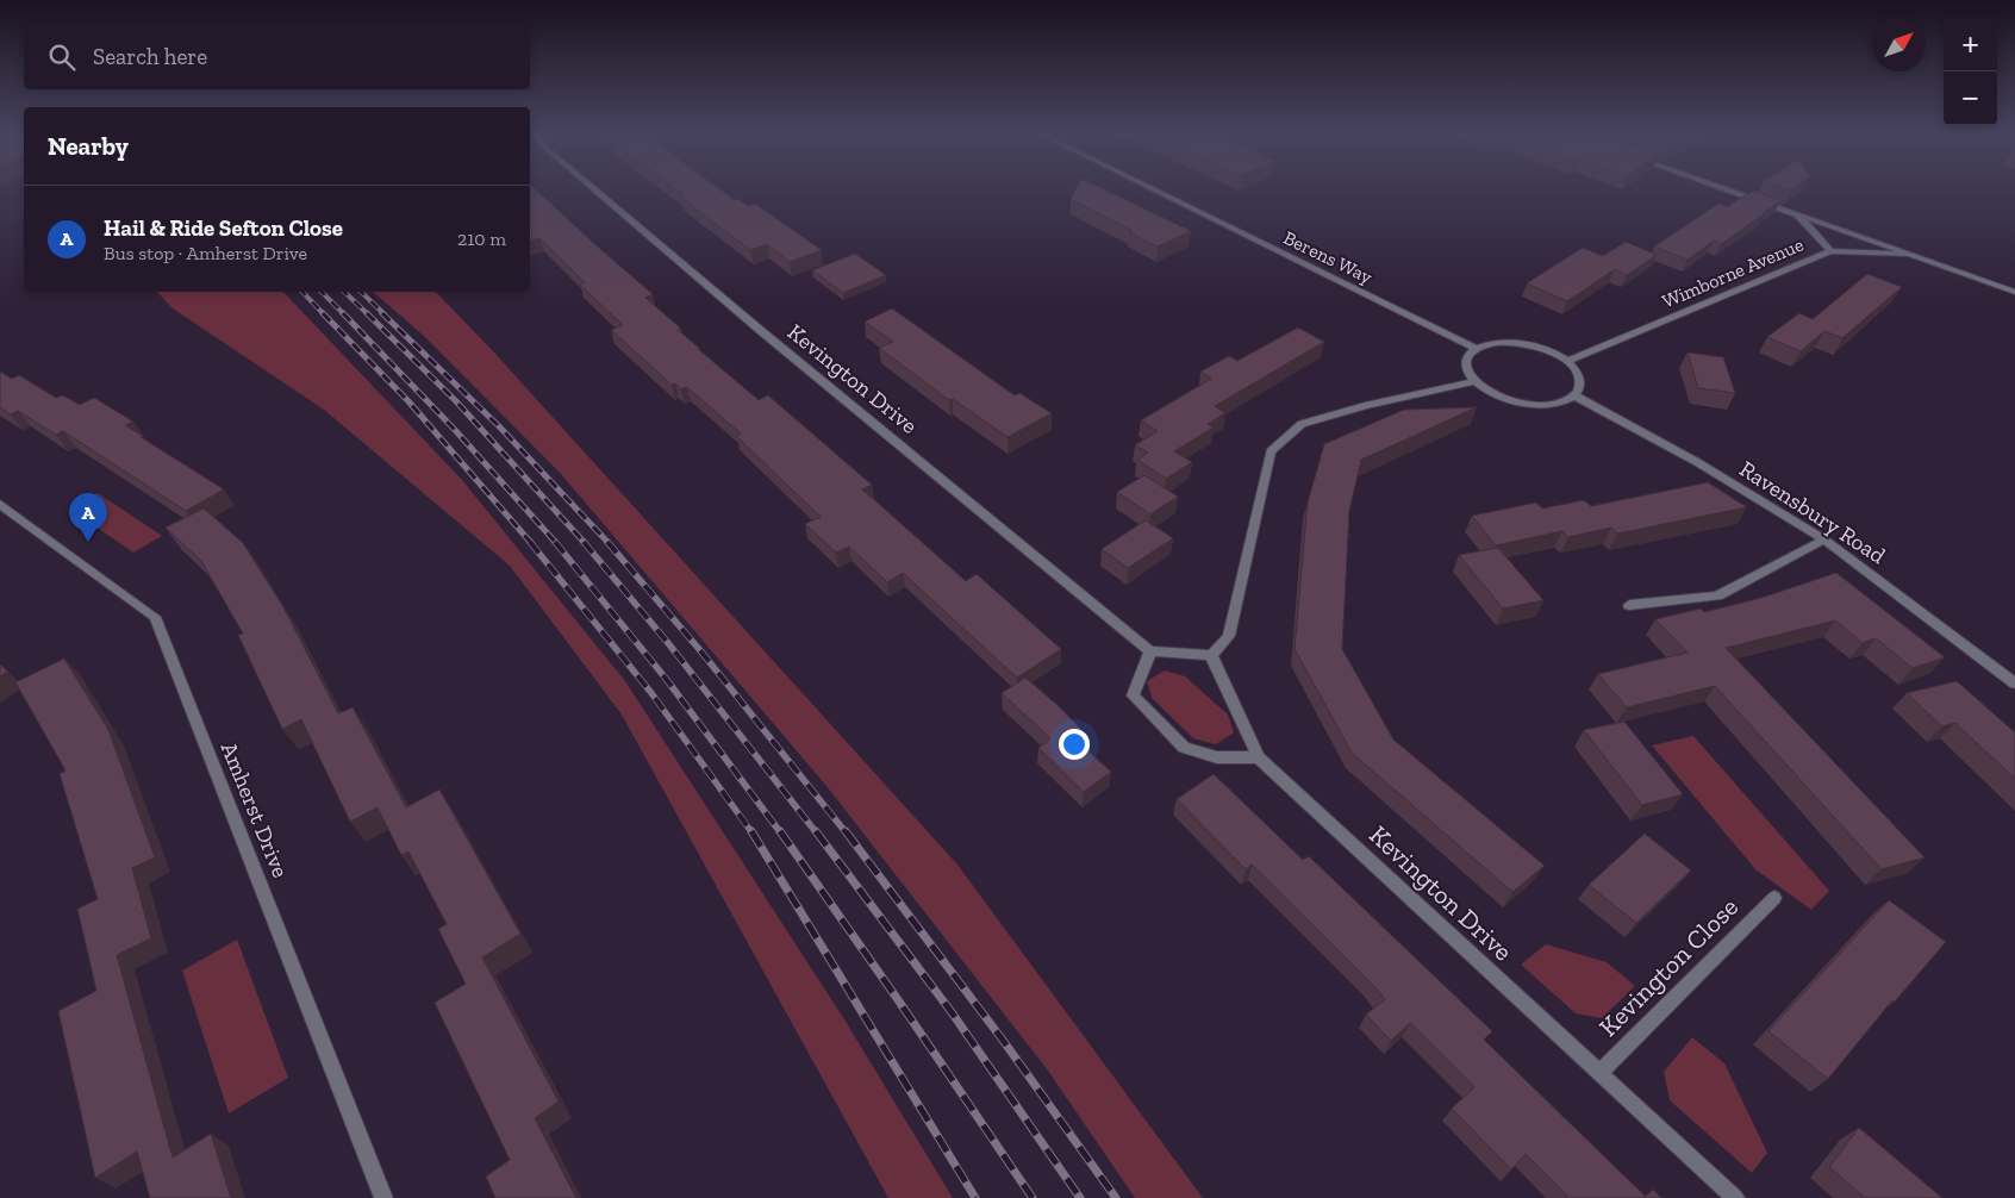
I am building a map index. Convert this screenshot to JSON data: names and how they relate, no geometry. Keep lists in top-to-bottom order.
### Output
{
  "streets": {
    "street": [
      "Berens Way",
      "Wimborne Avenue",
      "Kevington Drive",
      "Ravensbury Road",
      "Amherst Drive",
      "Kevington Close"
    ]
  },
  "crossings": [
    ["Kevington Drive", "Kevington Close"]
  ],
  "north": "top right",
  "page": {
    "map_buttons": ["+", "−"],
    "search": "Search here",
    "heading": "Nearby",
    "list": [
      {
        "mark": "A",
        "name": "Hail & Ride Sefton Close",
        "note": "Bus stop · Amherst Drive",
        "value": "210 m"
      }
    ],
    "pins": "A"
  }
}
